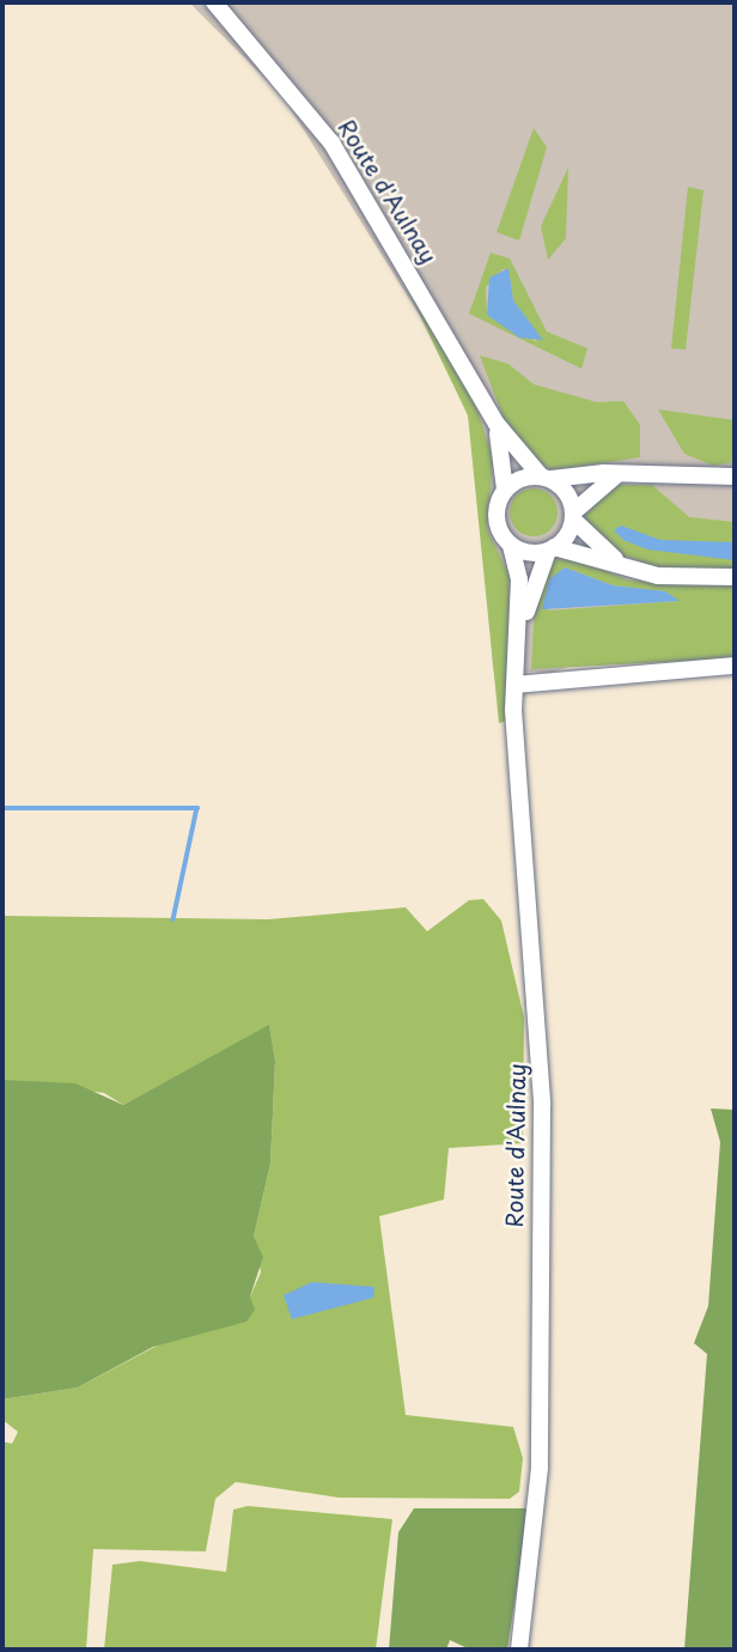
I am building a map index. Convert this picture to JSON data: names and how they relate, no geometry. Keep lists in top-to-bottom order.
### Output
{
  "streets": {
    "street": ["Route d'Aulnay"]
  }
}
